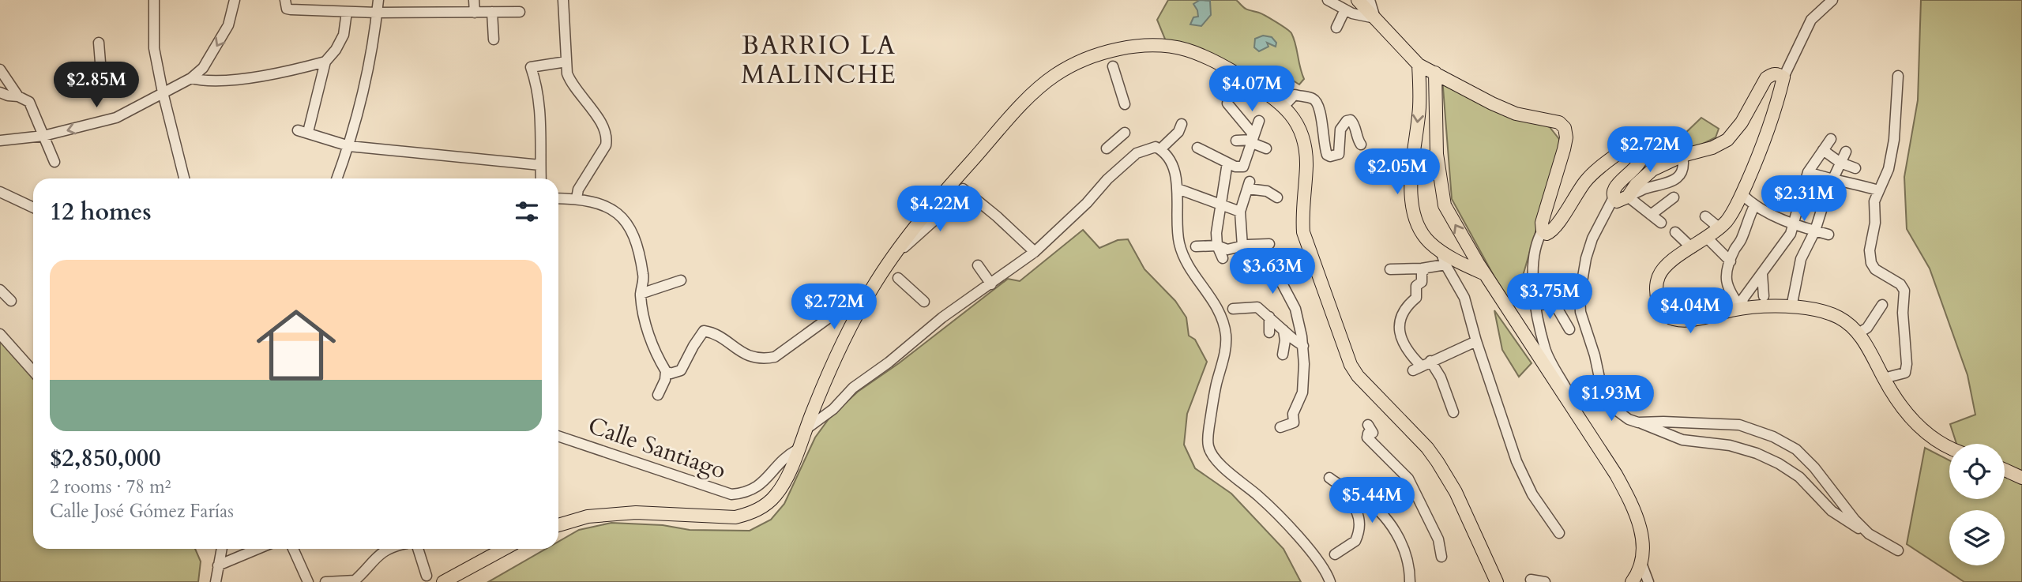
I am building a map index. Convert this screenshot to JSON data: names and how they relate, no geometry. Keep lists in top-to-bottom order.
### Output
{
  "streets": {
    "street": ["Calle Santiago"]
  },
  "districts": ["BARRIO LA MALINCHE"],
  "page": {
    "price": [
      "$2.85M",
      "$4.07M",
      "$2.72M",
      "$2.05M",
      "$2.31M",
      "$4.22M",
      "$3.63M",
      "$3.75M",
      "$2.72M",
      "$4.04M",
      "$1.93M",
      "$5.44M"
    ],
    "heading": "12 homes",
    "list": [
      {
        "name": "$2,850,000",
        "note": "2 rooms · 78 m² · Calle José Gómez Farías"
      }
    ]
  }
}
